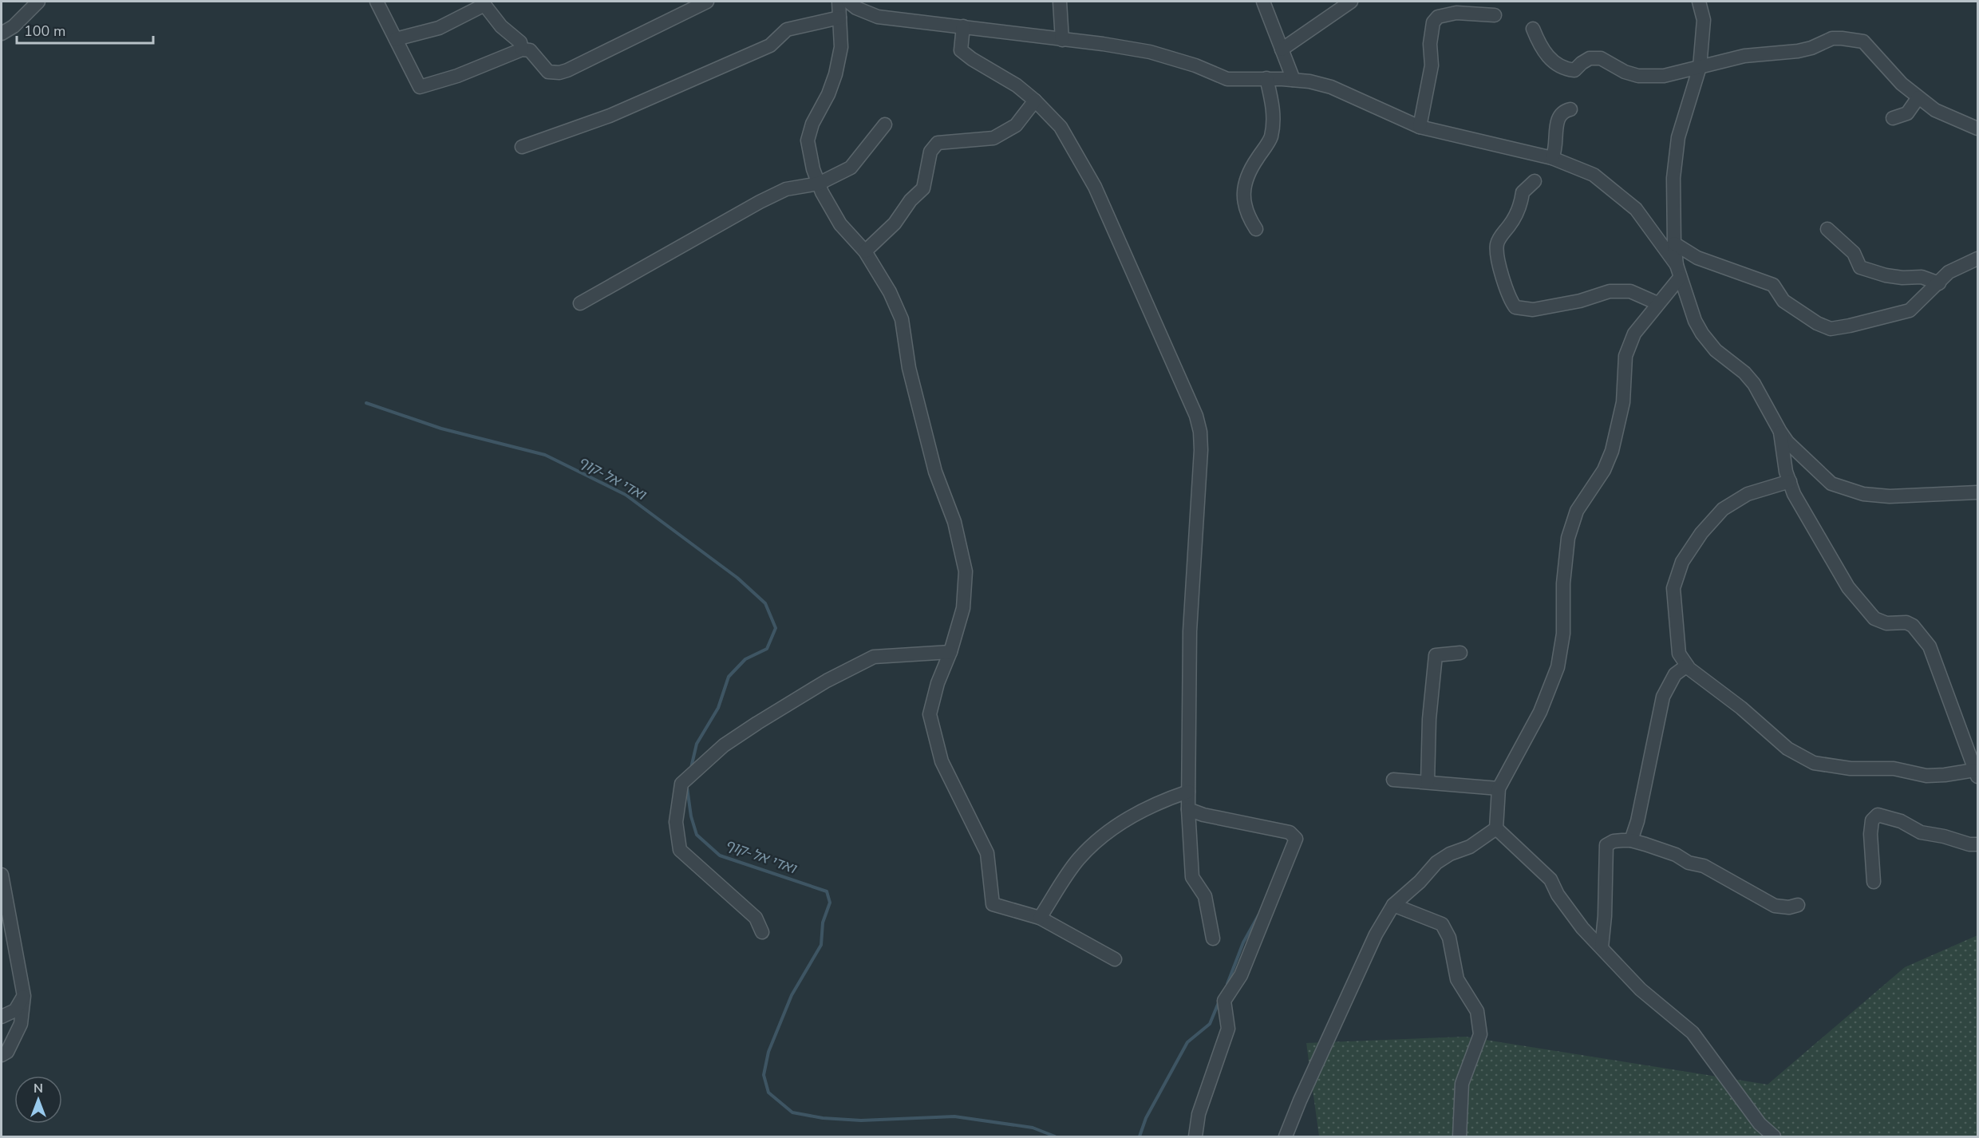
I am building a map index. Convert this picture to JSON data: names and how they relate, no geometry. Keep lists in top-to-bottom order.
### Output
{
  "water": ["ואדי אל-קוף"],
  "scale_bar": "100 m",
  "north": "top"
}
